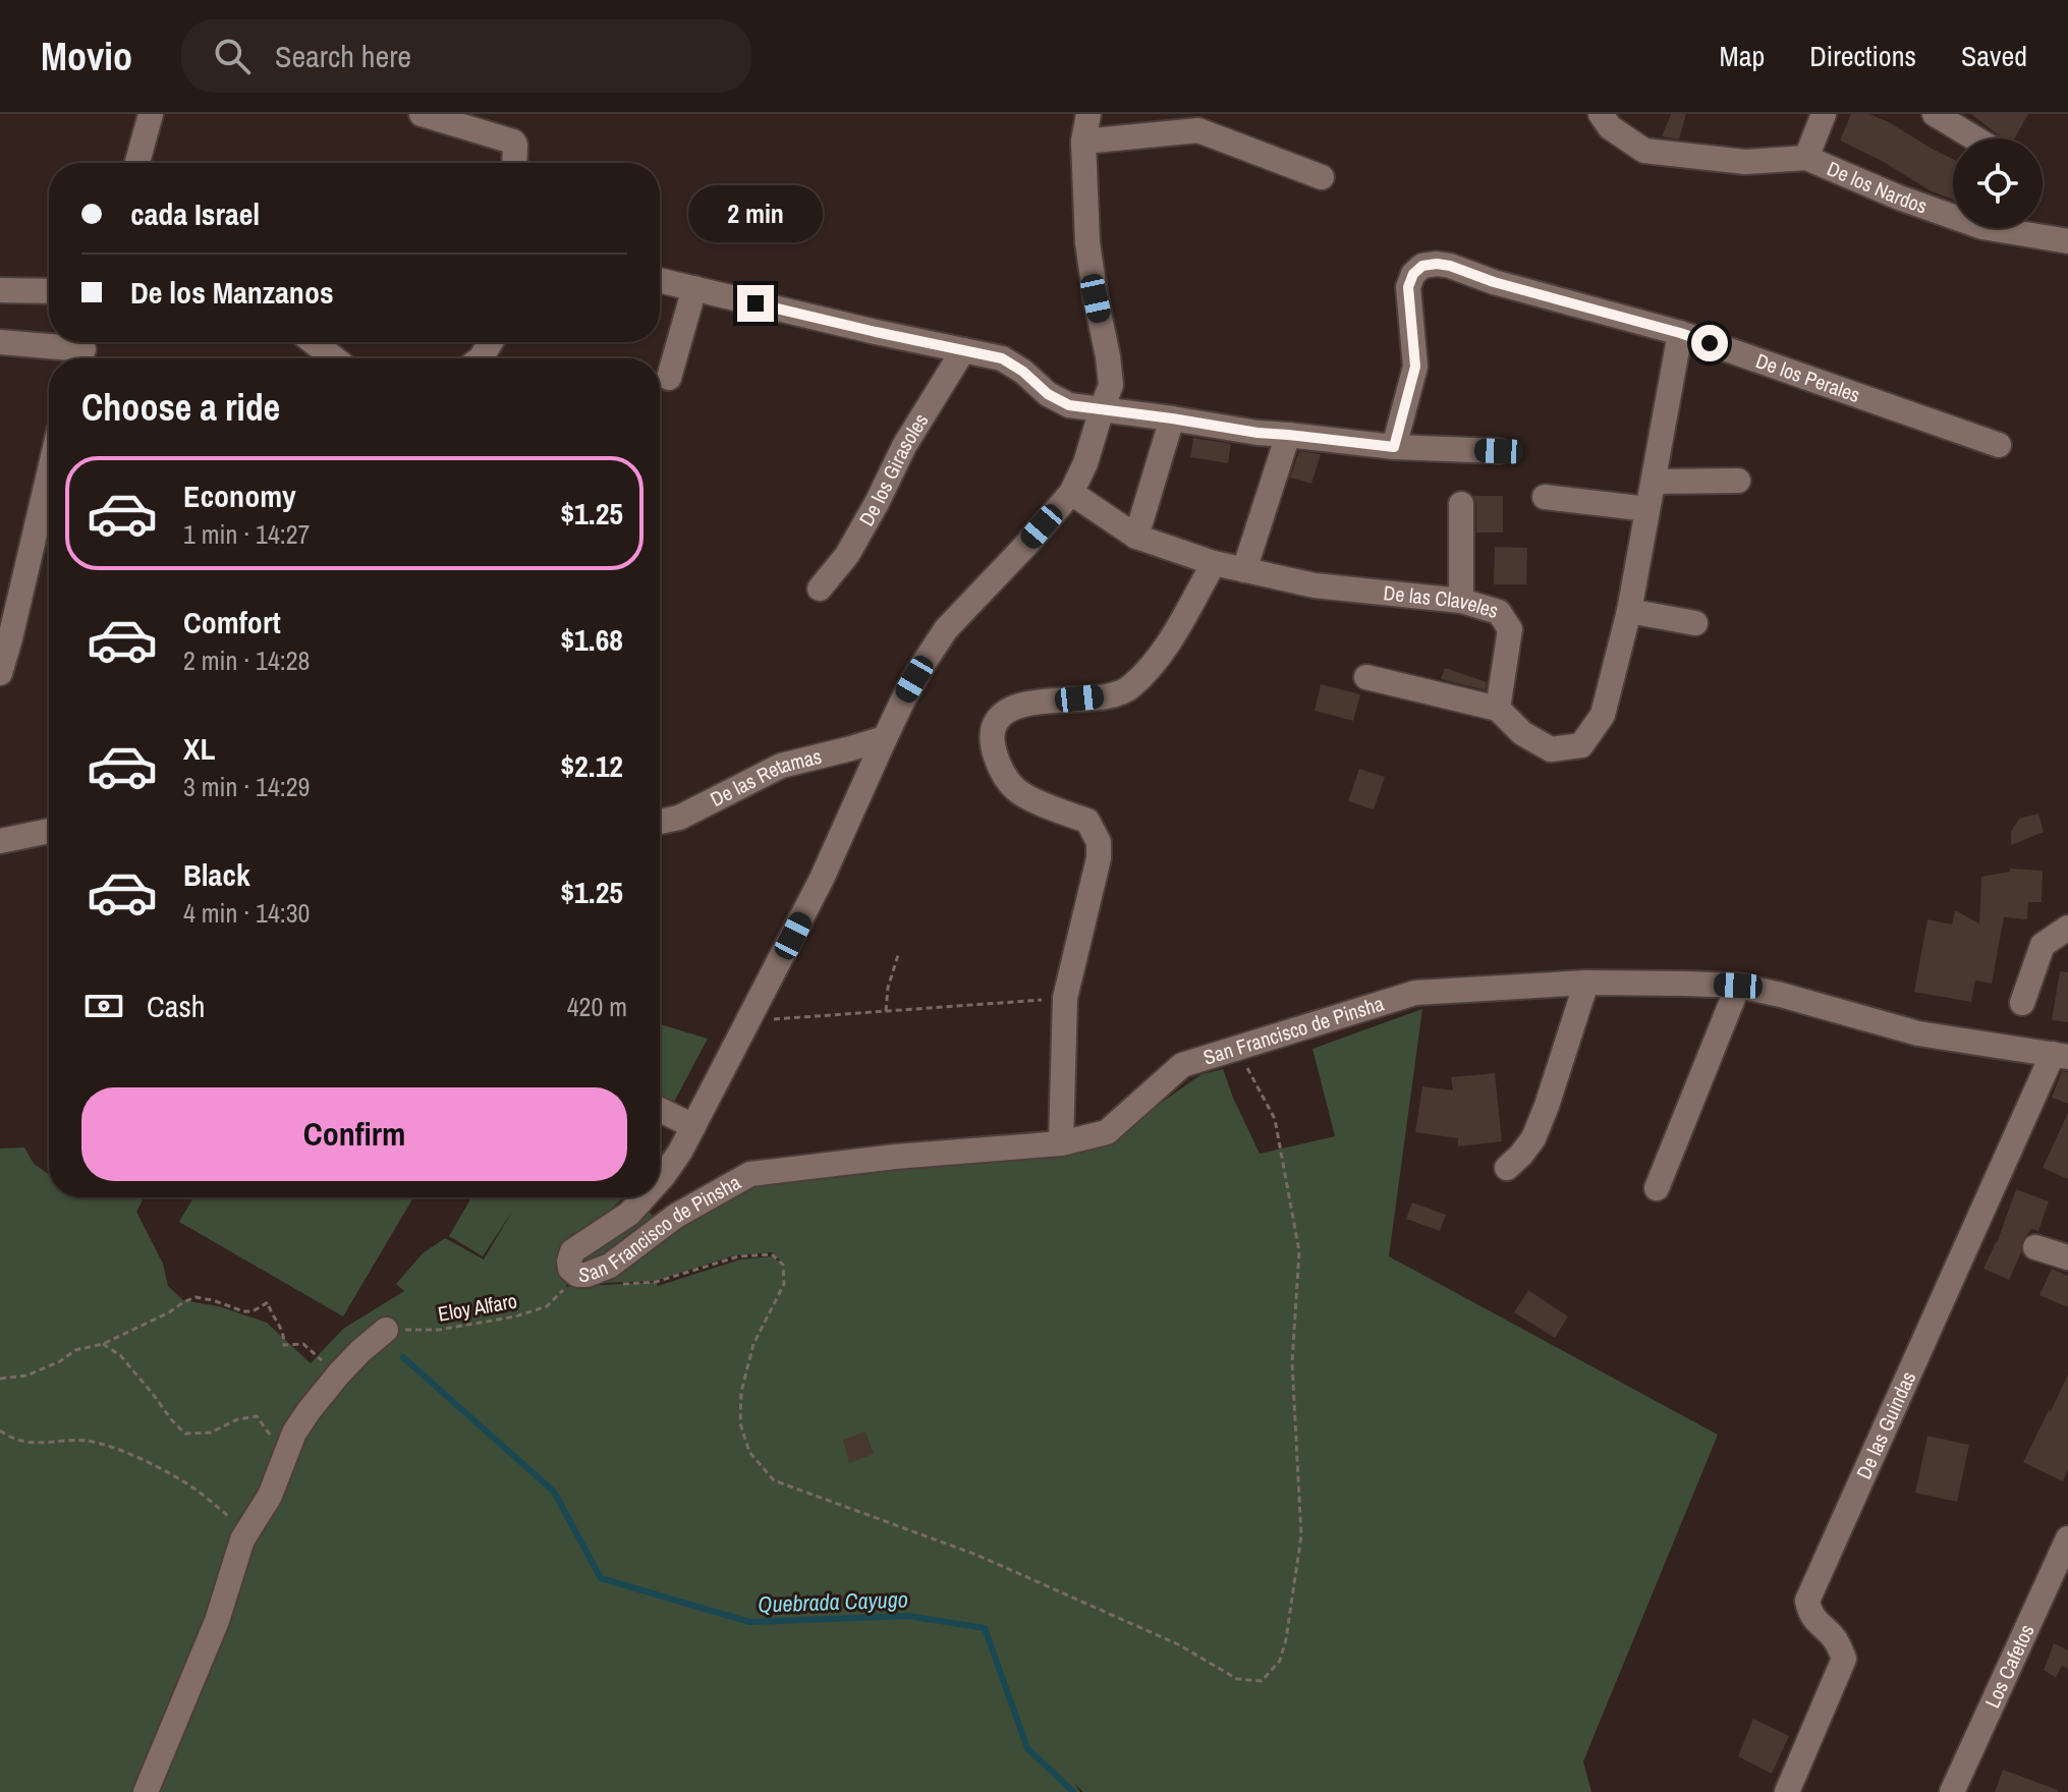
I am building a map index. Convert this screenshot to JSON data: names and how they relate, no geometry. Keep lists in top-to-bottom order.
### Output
{
  "streets": {
    "street": [
      "De los Nardos",
      "De los Perales",
      "De los Girasoles",
      "De las Claveles",
      "De las Retamas",
      "San Francisco de Pinsha",
      "De las Guindas",
      "Los Cafetos"
    ],
    "path": ["Eloy Alfaro"]
  },
  "crossings": [
    ["San Francisco de Pinsha", "Eloy Alfaro"],
    ["San Francisco de Pinsha", "De las Guindas"]
  ],
  "water": ["Quebrada Cayugo"],
  "page": {
    "header": "Movio",
    "search": "Search here",
    "nav": ["Map", "Directions", "Saved"],
    "banner": ["cada Israel", "De los Manzanos"],
    "bubble": "2 min",
    "heading": "Choose a ride",
    "list": [
      {
        "name": "Economy",
        "note": "1 min · 14:27",
        "value": "$1.25"
      },
      {
        "name": "Comfort",
        "note": "2 min · 14:28",
        "value": "$1.68"
      },
      {
        "name": "XL",
        "note": "3 min · 14:29",
        "value": "$2.12"
      },
      {
        "name": "Black",
        "note": "4 min · 14:30",
        "value": "$1.25"
      }
    ],
    "pay": ["Cash", "420 m"],
    "buttons": "Confirm"
  }
}
